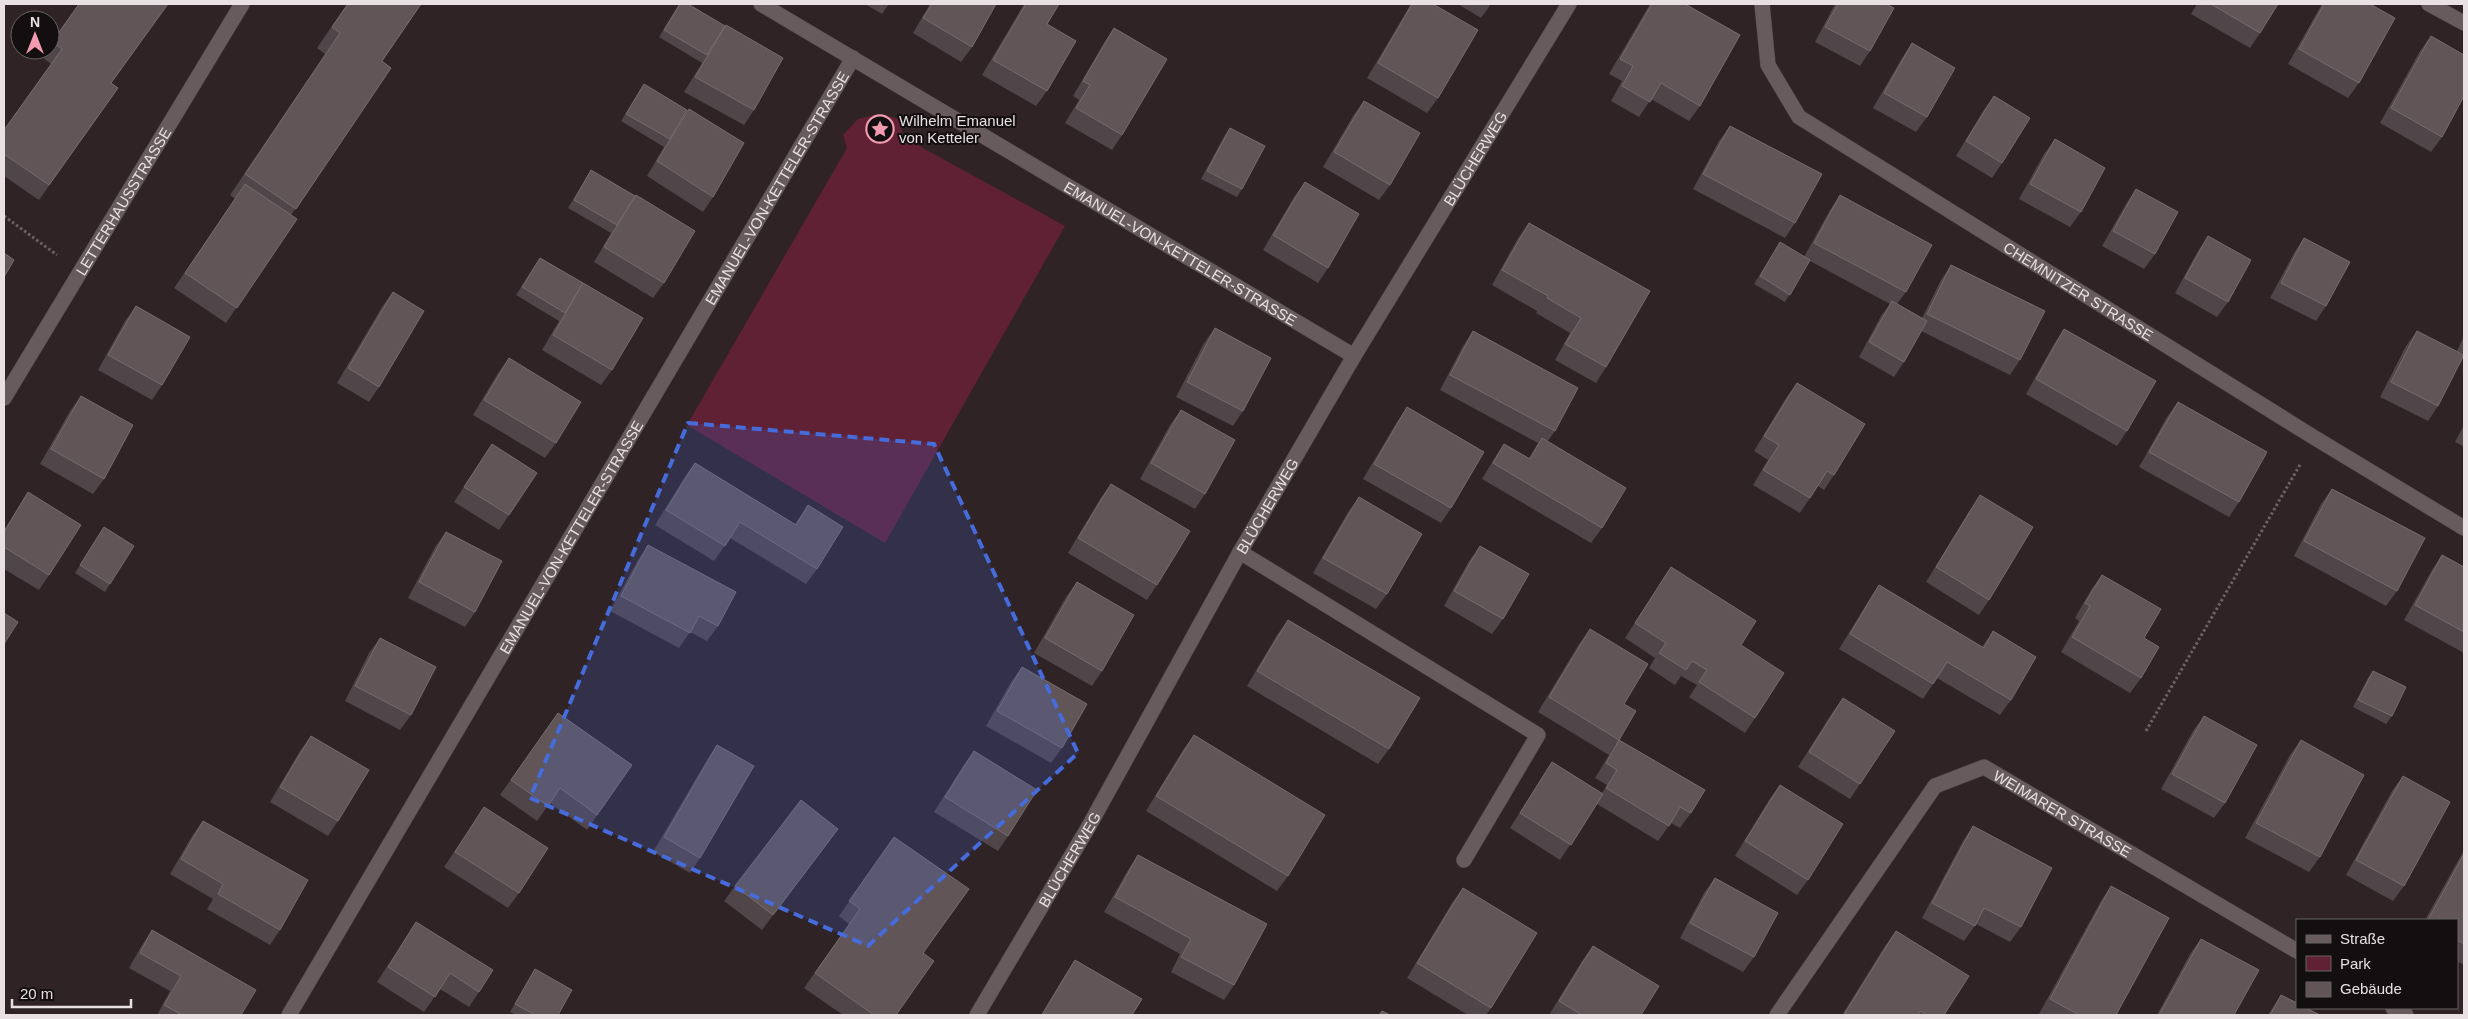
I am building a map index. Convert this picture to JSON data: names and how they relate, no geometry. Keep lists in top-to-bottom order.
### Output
{
  "streets": {
    "street": [
      "BLÜCHERWEG",
      "EMANUEL-VON-KETTELER-STRASSE",
      "LETTERHAUSSTRASSE",
      "CHEMNITZER STRASSE",
      "WEIMARER STRASSE"
    ]
  },
  "crossings": [
    ["BLÜCHERWEG", "EMANUEL-VON-KETTELER-STRASSE"]
  ],
  "places": {
    "place": ["Wilhelm Emanuel von Ketteler"]
  },
  "legend": ["Straße", "Park", "Gebäude"],
  "scale_bar": "20 m",
  "north": "top"
}
